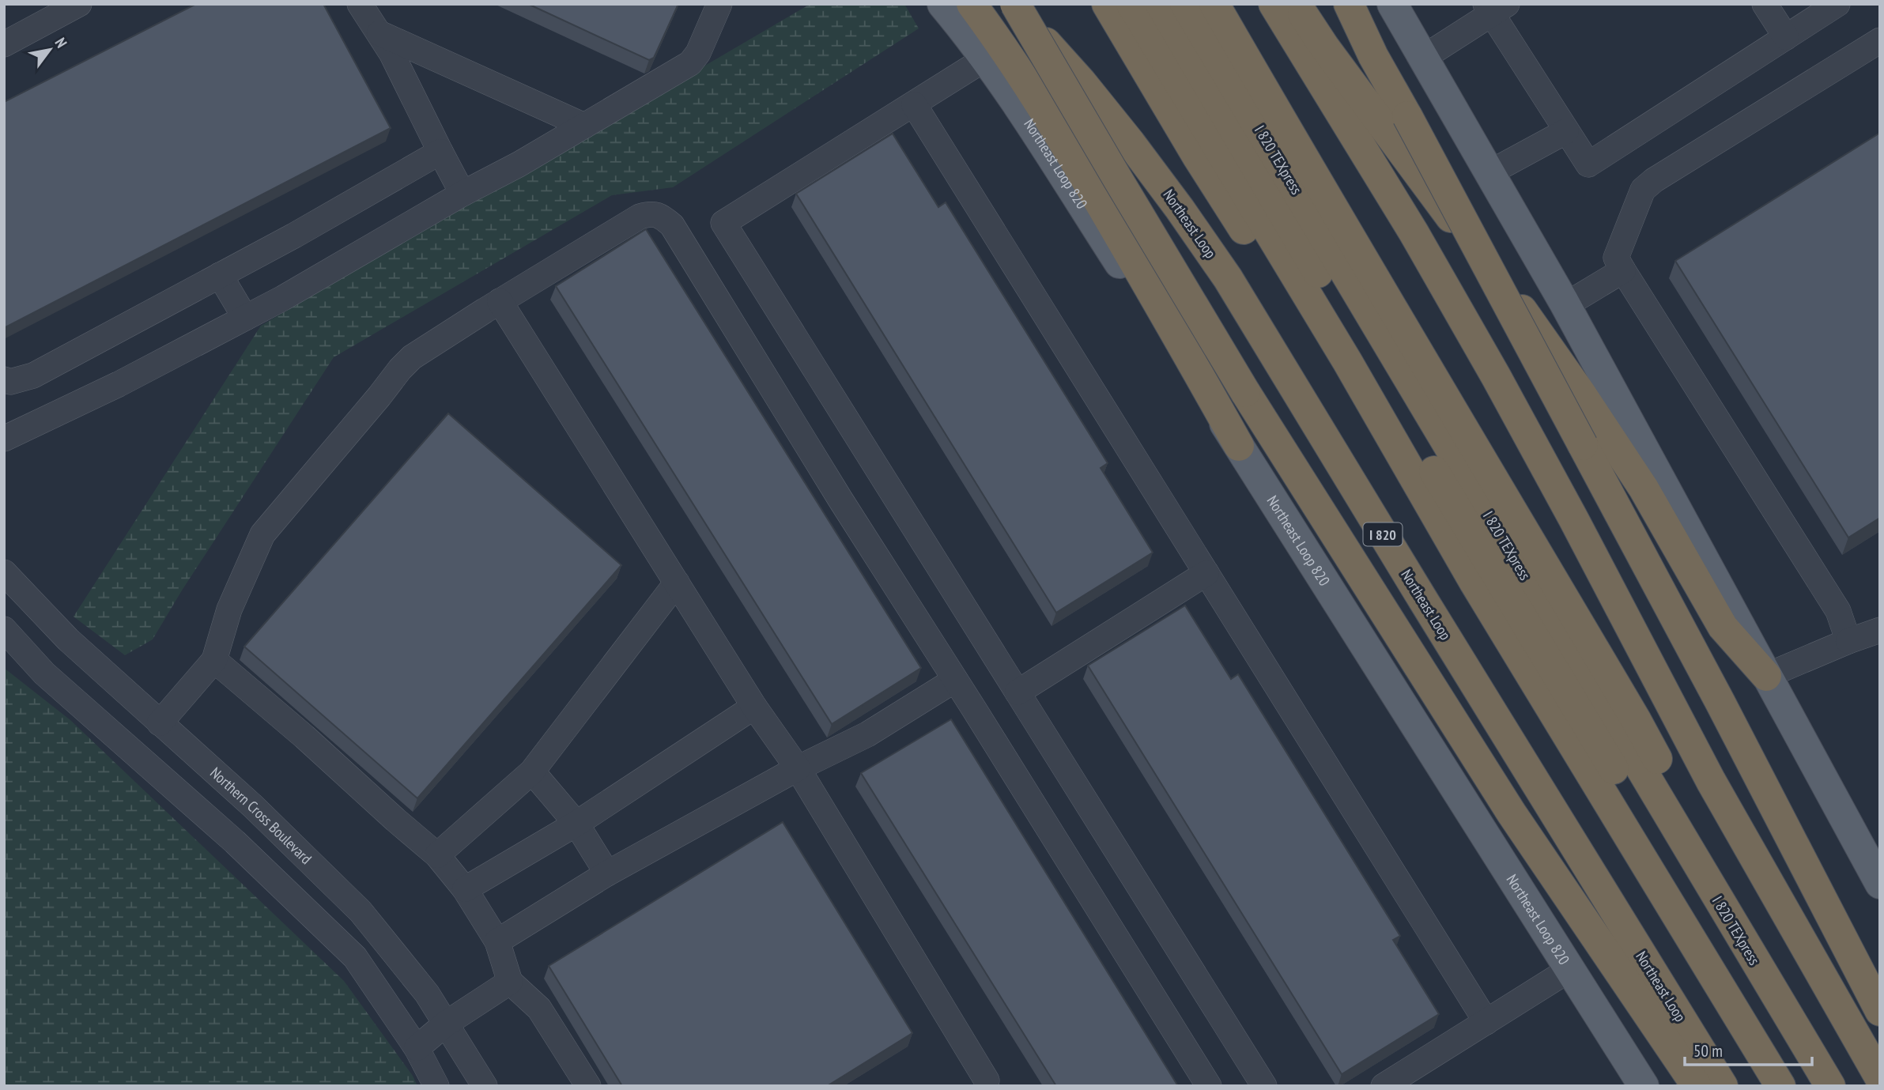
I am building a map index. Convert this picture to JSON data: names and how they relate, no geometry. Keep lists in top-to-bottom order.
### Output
{
  "streets": {
    "highway": ["I 820 TEXpress", "Northeast Loop", "I 820"],
    "main road": ["Northeast Loop 820"],
    "street": ["Northern Cross Boulevard"]
  },
  "scale_bar": "50 m",
  "north": "top right"
}
